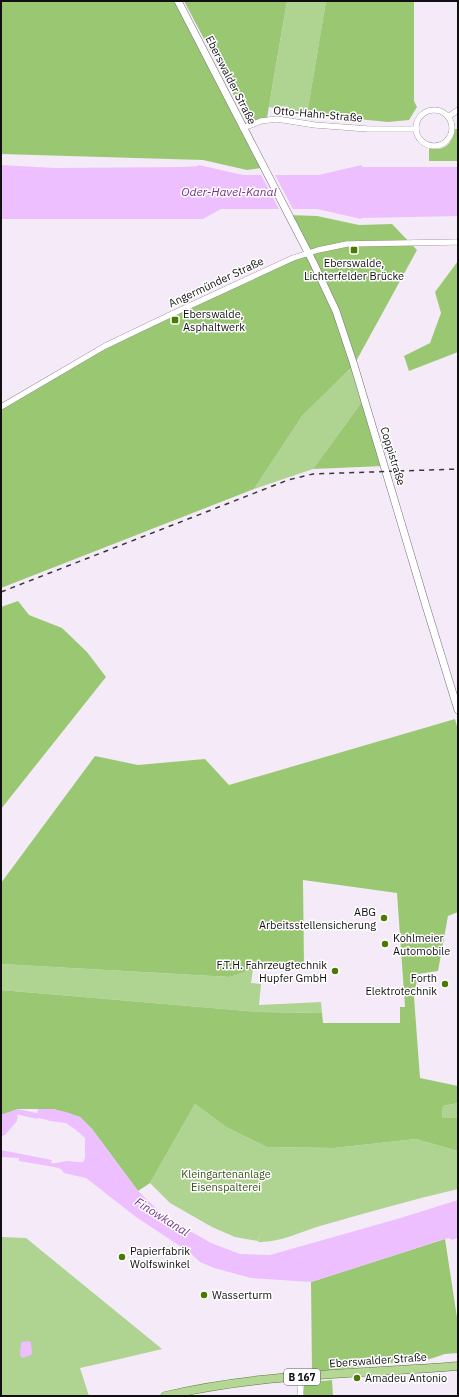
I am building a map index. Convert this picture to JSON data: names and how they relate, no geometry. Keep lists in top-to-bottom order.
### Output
{
  "streets": {
    "main road": ["Eberswalder Straße", "Coppistraße", "B 167"],
    "street": ["Otto-Hahn-Straße", "Angermünder Straße"]
  },
  "crossings": [
    ["Eberswalder Straße", "Otto-Hahn-Straße"],
    ["Eberswalder Straße", "Coppistraße"],
    ["Angermünder Straße", "Coppistraße"]
  ],
  "water": ["Oder-Havel-Kanal", "Finowkanal"],
  "parks": ["Kleingartenanlage Eisenspalterei"],
  "places": {
    "transit": ["Eberswalde, Lichterfelder Brücke", "Eberswalde, Asphaltwerk"],
    "other": [
      "ABG Arbeitsstellensicherung",
      "Kohlmeier Automobile",
      "F.T.H. Fahrzeugtechnik Hupfer GmbH",
      "Forth Elektrotechnik",
      "Papierfabrik Wolfswinkel",
      "Wasserturm",
      "Amadeu Antonio"
    ]
  }
}
